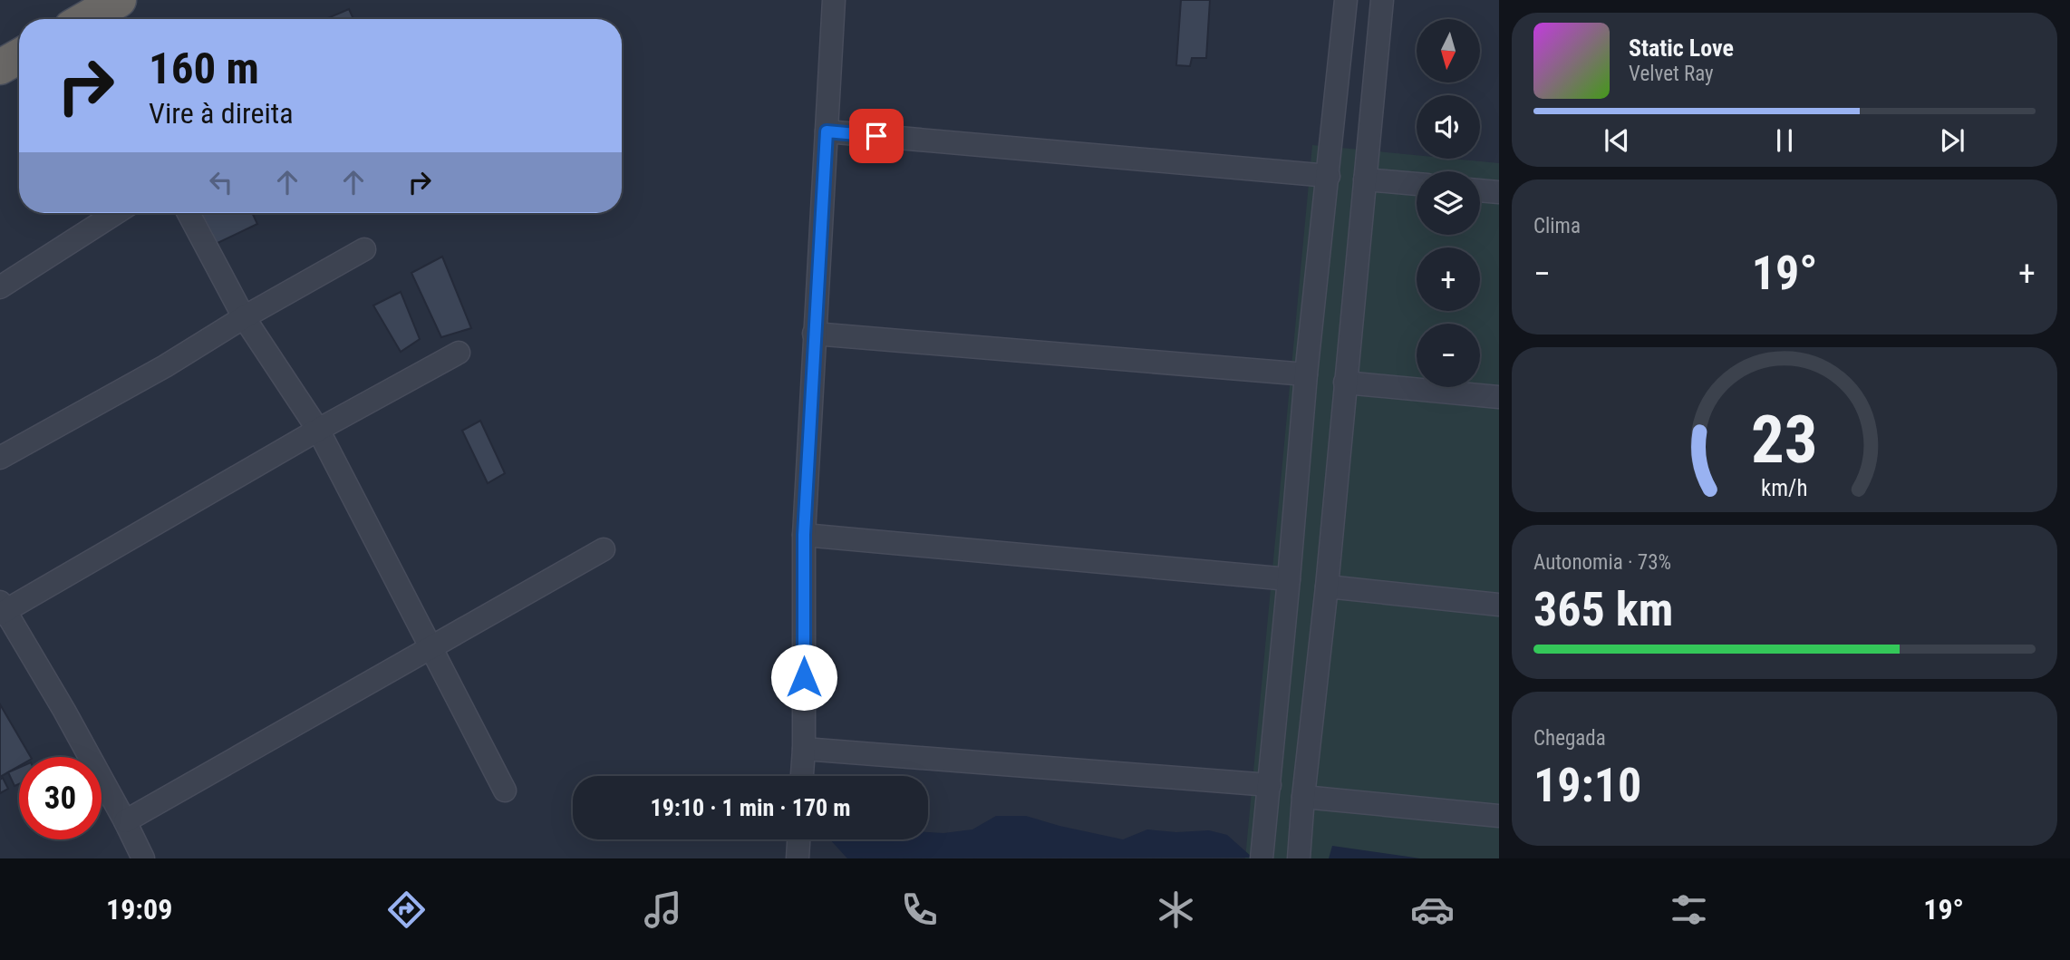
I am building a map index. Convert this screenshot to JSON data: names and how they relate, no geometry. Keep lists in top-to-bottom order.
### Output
{
  "north": "bottom",
  "page": {
    "map_buttons": ["+", "−"],
    "turn": ["160 m", "Vire à direita"],
    "song": ["Static Love", "Velvet Ray"],
    "tile": [
      "Clima",
      ["Autonomia · 73%", "365 km"],
      ["Chegada", "19:10"]
    ],
    "heat": ["−", "19°", "+"],
    "limit": "30",
    "trip": "19:10 · 1 min · 170 m",
    "tabs": ["19:09", "19°"],
    "gauge": ["23", "km/h"]
  }
}
